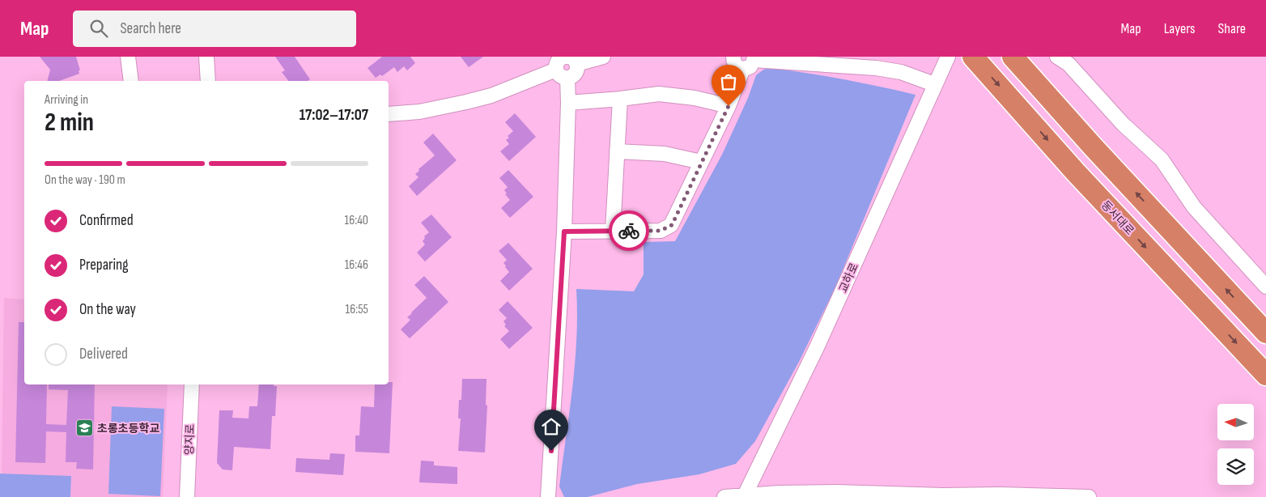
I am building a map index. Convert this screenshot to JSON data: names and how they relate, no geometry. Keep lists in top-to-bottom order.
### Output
{
  "streets": {
    "highway": ["동서대로"],
    "street": ["교하로", "양지로"]
  },
  "places": {
    "school or university": ["초롱초등학교"]
  },
  "north": "left",
  "page": {
    "header": "Map",
    "search": "Search here",
    "nav": ["Map", "Layers", "Share"],
    "heading": ["2 min", "Arriving in", "17:02–17:07"],
    "bar": "On the way · 190 m",
    "list": [
      ["Confirmed", "16:40"],
      ["Preparing", "16:46"],
      ["On the way", "16:55"],
      "Delivered"
    ]
  }
}
